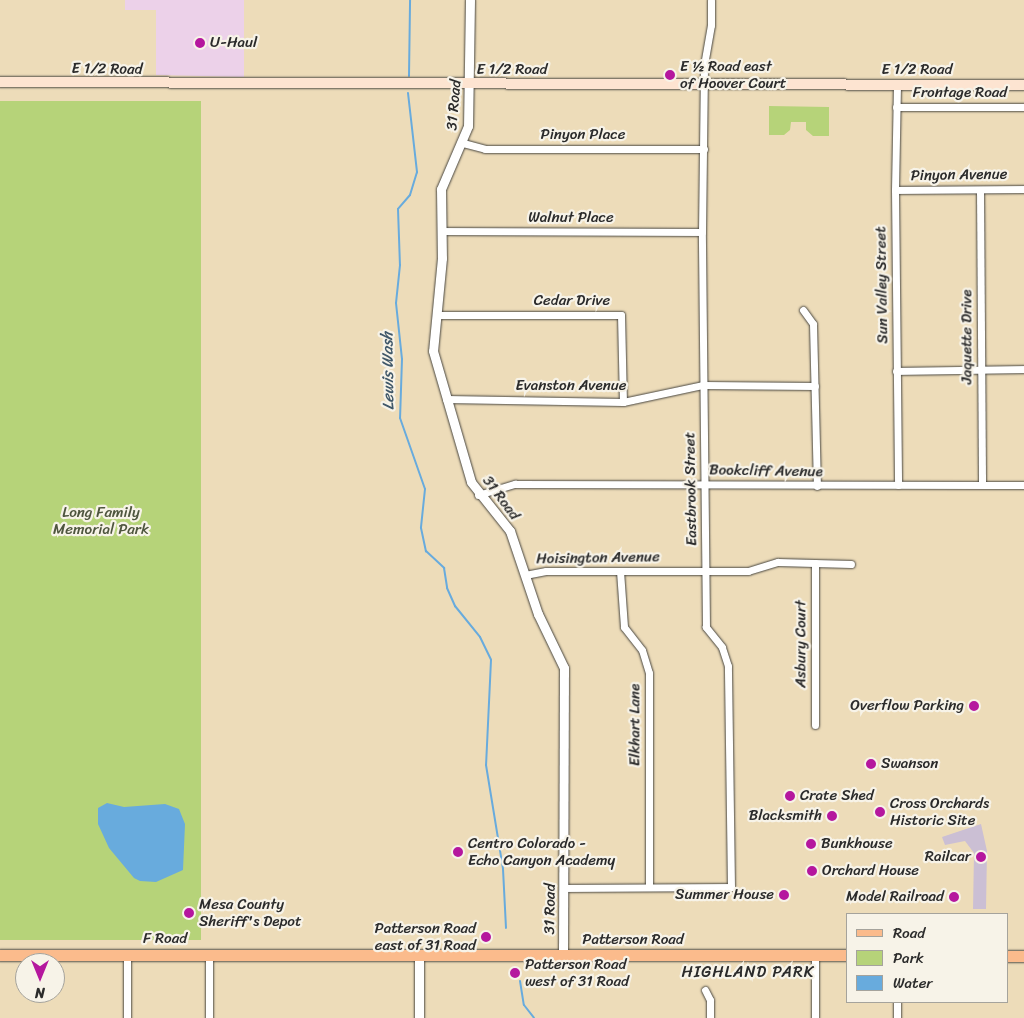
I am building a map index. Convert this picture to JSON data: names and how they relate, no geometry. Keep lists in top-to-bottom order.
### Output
{
  "streets": {
    "main road": ["E 1/2 Road", "F Road", "Patterson Road"],
    "street": [
      "Frontage Road",
      "31 Road",
      "Pinyon Place",
      "Pinyon Avenue",
      "Walnut Place",
      "Sun Valley Street",
      "Cedar Drive",
      "Jaquette Drive",
      "Evanston Avenue",
      "Bookcliff Avenue",
      "Eastbrook Street",
      "Hoisington Avenue",
      "Asbury Court",
      "Elkhart Lane"
    ]
  },
  "crossings": [
    ["E 1/2 Road", "31 Road"],
    ["E 1/2 Road", "Sun Valley Street"],
    ["E 1/2 Road", "Eastbrook Street"],
    ["Frontage Road", "Sun Valley Street"],
    ["31 Road", "Pinyon Place"],
    ["31 Road", "Walnut Place"],
    ["31 Road", "Cedar Drive"],
    ["31 Road", "Evanston Avenue"],
    ["31 Road", "Bookcliff Avenue"],
    ["31 Road", "Hoisington Avenue"],
    ["31 Road", "Patterson Road"],
    ["Pinyon Place", "Eastbrook Street"],
    ["Pinyon Avenue", "Sun Valley Street"],
    ["Pinyon Avenue", "Jaquette Drive"],
    ["Walnut Place", "Eastbrook Street"],
    ["Sun Valley Street", "Bookcliff Avenue"],
    ["Cedar Drive", "Evanston Avenue"],
    ["Jaquette Drive", "Bookcliff Avenue"],
    ["Evanston Avenue", "Eastbrook Street"],
    ["Bookcliff Avenue", "Eastbrook Street"],
    ["Eastbrook Street", "Hoisington Avenue"],
    ["Eastbrook Street", "Elkhart Lane"],
    ["Hoisington Avenue", "Asbury Court"],
    ["Hoisington Avenue", "Elkhart Lane"],
    ["F Road", "Patterson Road"]
  ],
  "districts": ["HIGHLAND PARK"],
  "water": ["Lewis Wash"],
  "parks": ["Long Family Memorial Park"],
  "places": [
    "U-Haul",
    "E ½ Road east of Hoover Court",
    "Overflow Parking",
    "Swanson",
    "Crate Shed",
    "Cross Orchards Historic Site",
    "Blacksmith",
    "Bunkhouse",
    "Centro Colorado - Echo Canyon Academy",
    "Railcar",
    "Orchard House",
    "Summer House",
    "Model Railroad",
    "Mesa County Sheriff's Depot",
    "Patterson Road east of 31 Road",
    "Patterson Road west of 31 Road"
  ],
  "legend": ["Road", "Park", "Water"],
  "north": "bottom"
}
